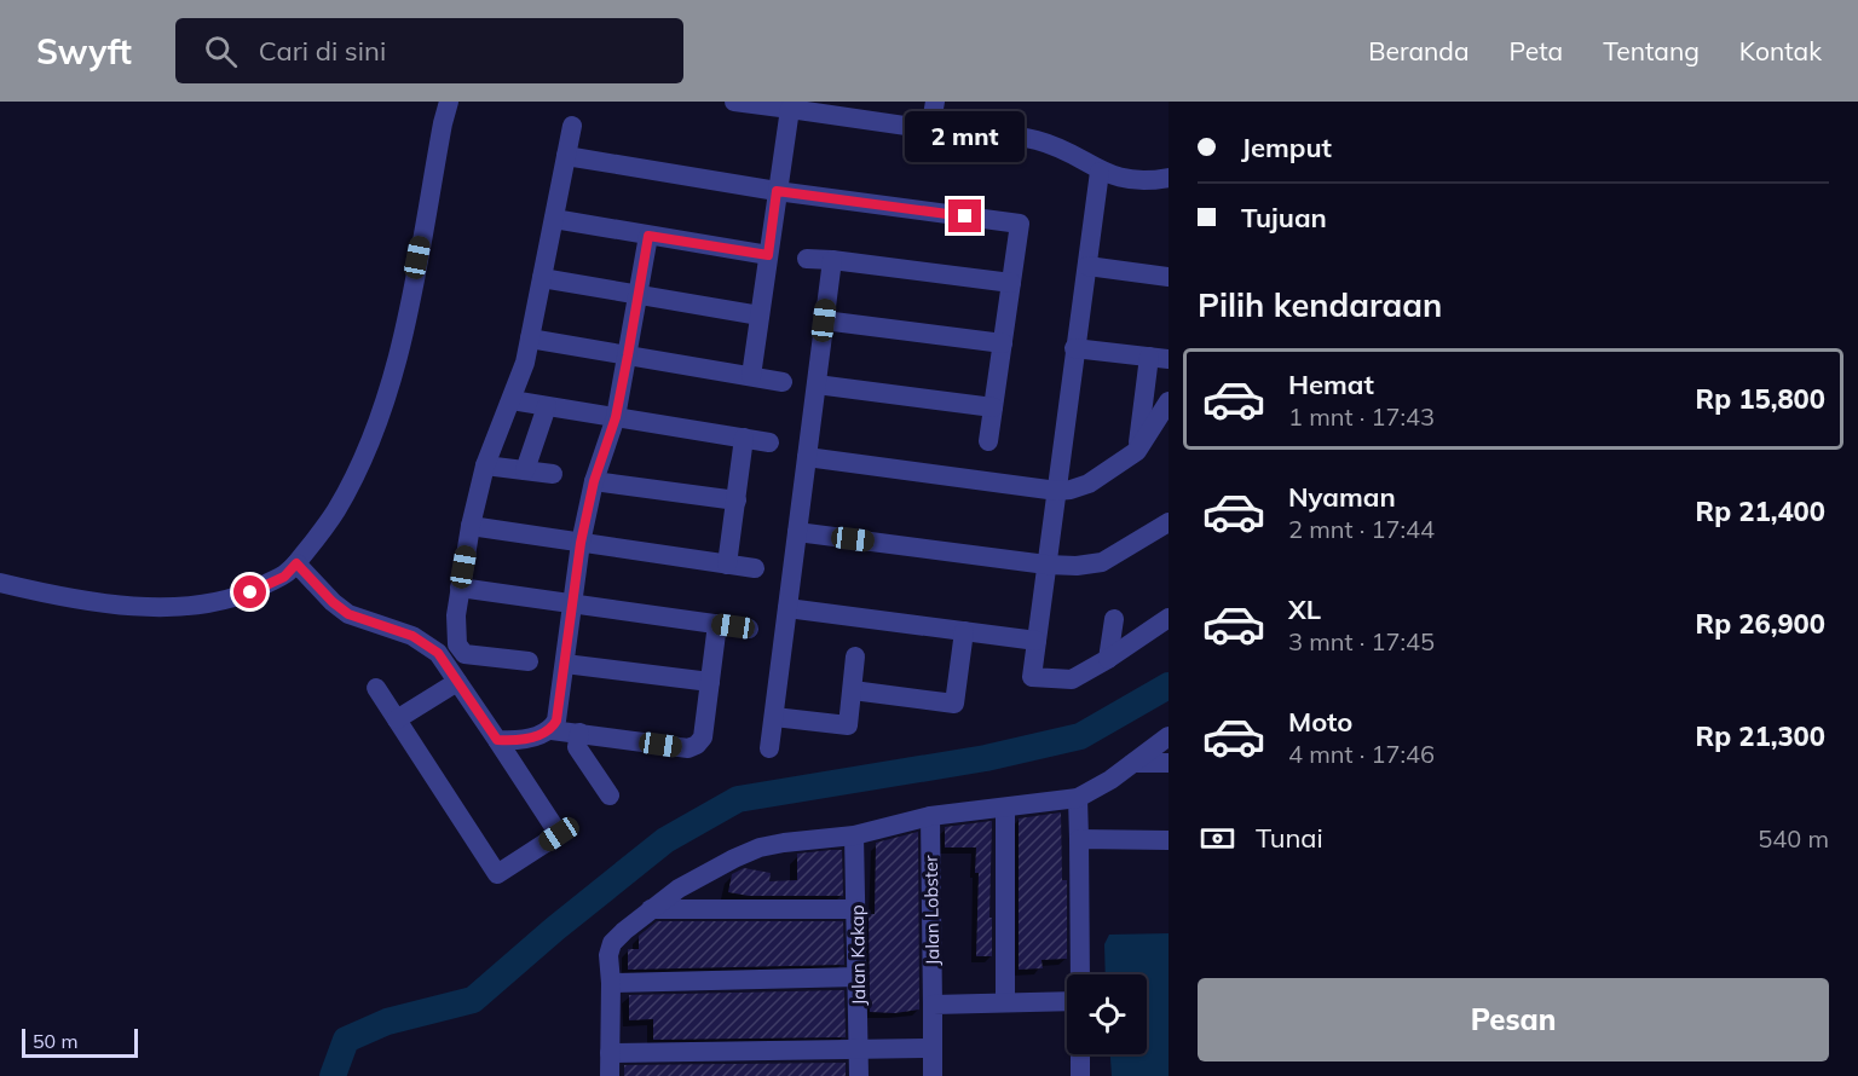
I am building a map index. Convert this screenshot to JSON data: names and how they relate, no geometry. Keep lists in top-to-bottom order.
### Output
{
  "streets": {
    "street": ["Jalan Lobster", "Jalan Kakap"]
  },
  "scale_bar": "50 m",
  "page": {
    "header": "Swyft",
    "search": "Cari di sini",
    "nav": [
      "Beranda",
      "Peta",
      "Tentang",
      "Kontak"
    ],
    "banner": ["Jemput", "Tujuan"],
    "bubble": "2 mnt",
    "heading": "Pilih kendaraan",
    "list": [
      {
        "name": "Hemat",
        "note": "1 mnt · 17:43",
        "value": "Rp 15,800"
      },
      {
        "name": "Nyaman",
        "note": "2 mnt · 17:44",
        "value": "Rp 21,400"
      },
      {
        "name": "XL",
        "note": "3 mnt · 17:45",
        "value": "Rp 26,900"
      },
      {
        "name": "Moto",
        "note": "4 mnt · 17:46",
        "value": "Rp 21,300"
      }
    ],
    "pay": ["Tunai", "540 m"],
    "buttons": "Pesan",
    "scale": "50 m"
  }
}
